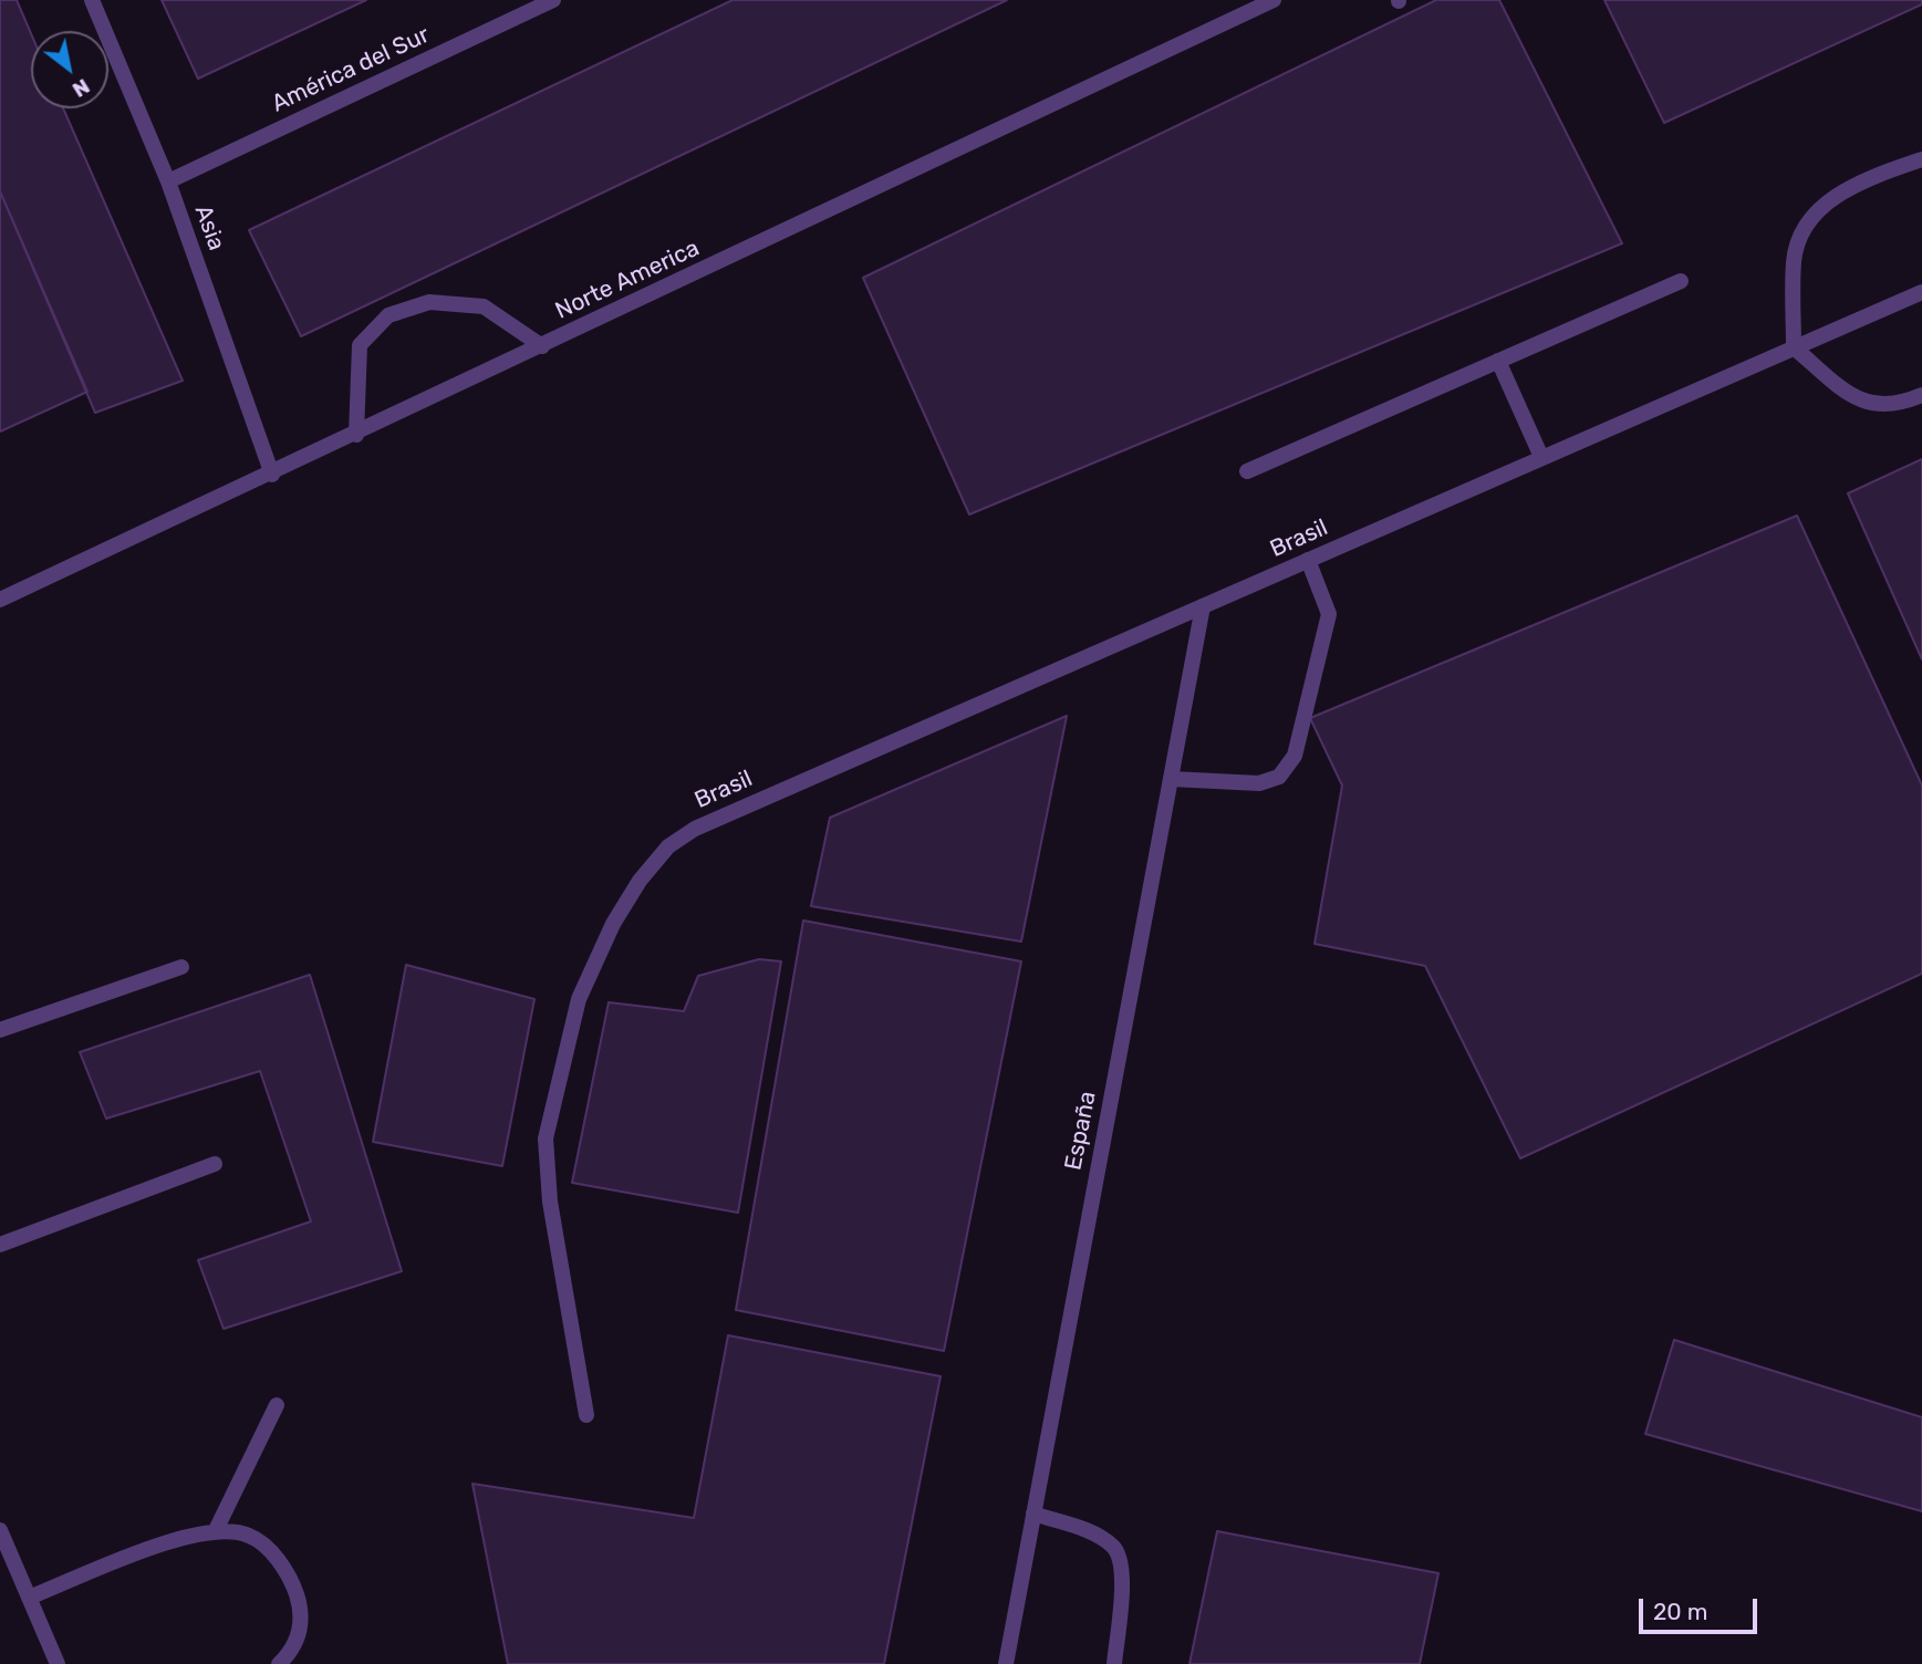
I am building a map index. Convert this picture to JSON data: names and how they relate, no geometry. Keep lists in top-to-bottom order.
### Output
{
  "streets": {
    "street": [
      "América del Sur",
      "Asia",
      "Norte America",
      "Brasil",
      "España"
    ]
  },
  "crossings": [
    ["América del Sur", "Asia"],
    ["Asia", "Norte America"],
    ["Brasil", "España"]
  ],
  "scale_bar": "20 m",
  "north": "bottom right"
}
